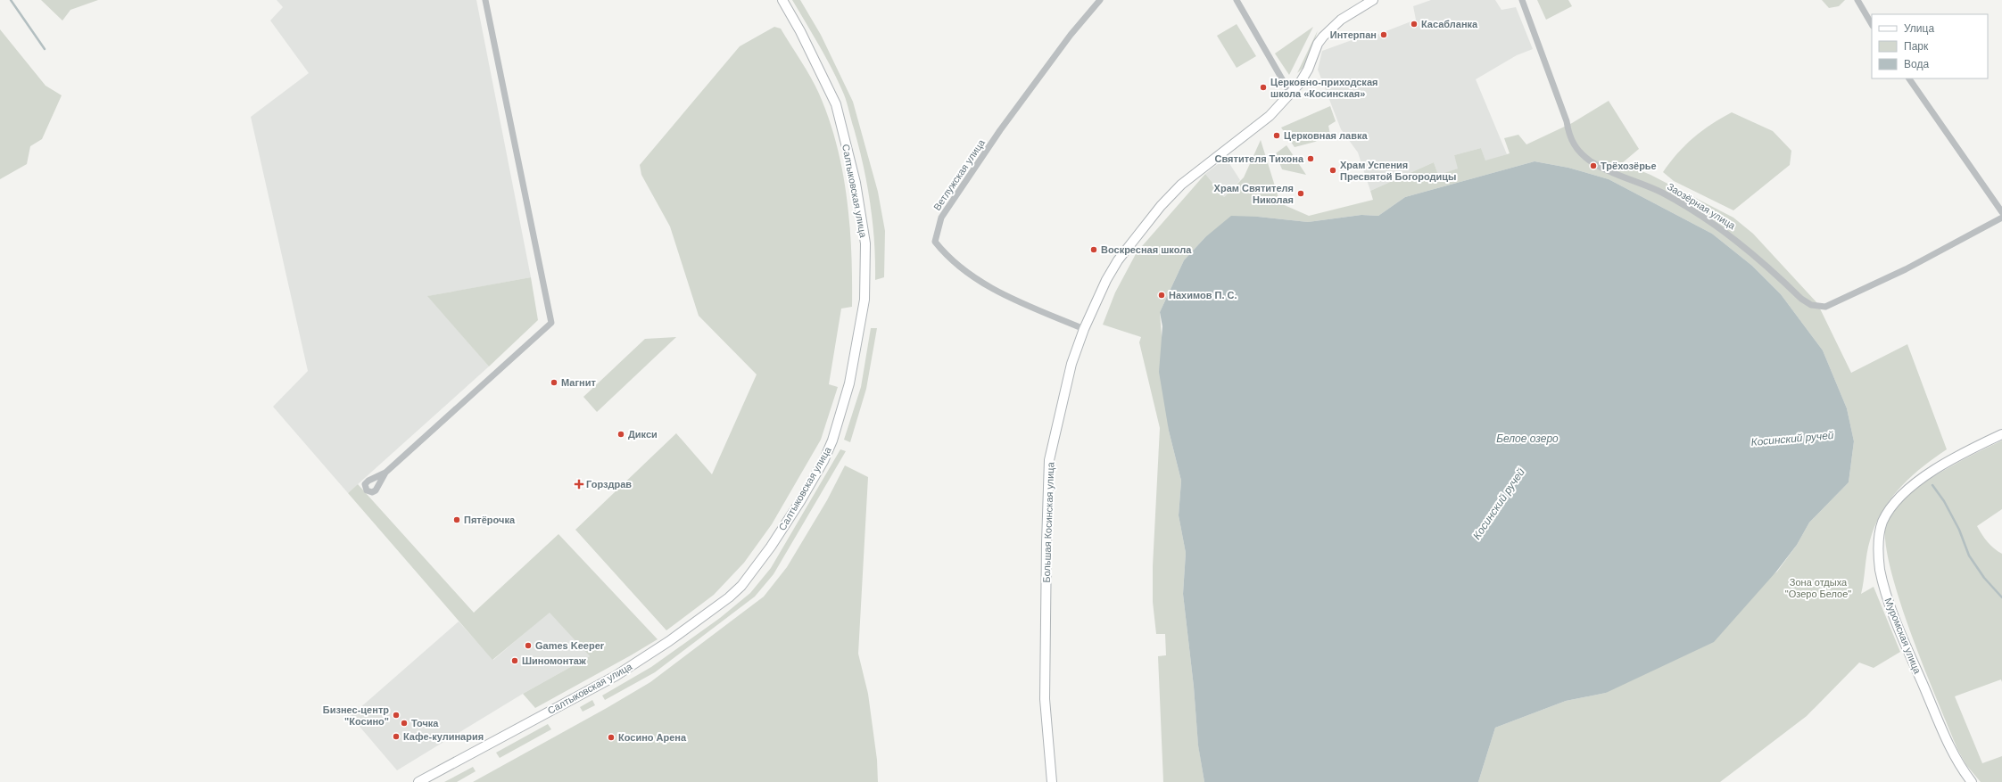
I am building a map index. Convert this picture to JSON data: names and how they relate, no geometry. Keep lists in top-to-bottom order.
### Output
{
  "streets": {
    "street": [
      "Ветлужская улица",
      "Салтыковская улица",
      "Заозёрная улица",
      "Большая Косинская улица",
      "Муромская улица"
    ]
  },
  "crossings": [
    ["Ветлужская улица", "Большая Косинская улица"]
  ],
  "water": ["Белое озеро", "Косинский ручей"],
  "parks": ["Зона отдыха \"Озеро Белое\""],
  "places": {
    "other": [
      "Касабланка",
      "Интерпан",
      "Церковно-приходская школа «Косинская»",
      "Церковная лавка",
      "Святителя Тихона",
      "Трёхозёрье",
      "Храм Успения Пресвятой Богородицы",
      "Храм Святителя Николая",
      "Воскресная школа",
      "Нахимов П. С.",
      "Магнит",
      "Дикси",
      "Пятёрочка",
      "Games Keeper",
      "Шиномонтаж",
      "Бизнес-центр \"Косино\"",
      "Точка",
      "Кафе-кулинария",
      "Косино Арена"
    ],
    "health": ["Горздрав"]
  },
  "legend": ["Улица", "Парк", "Вода"]
}
